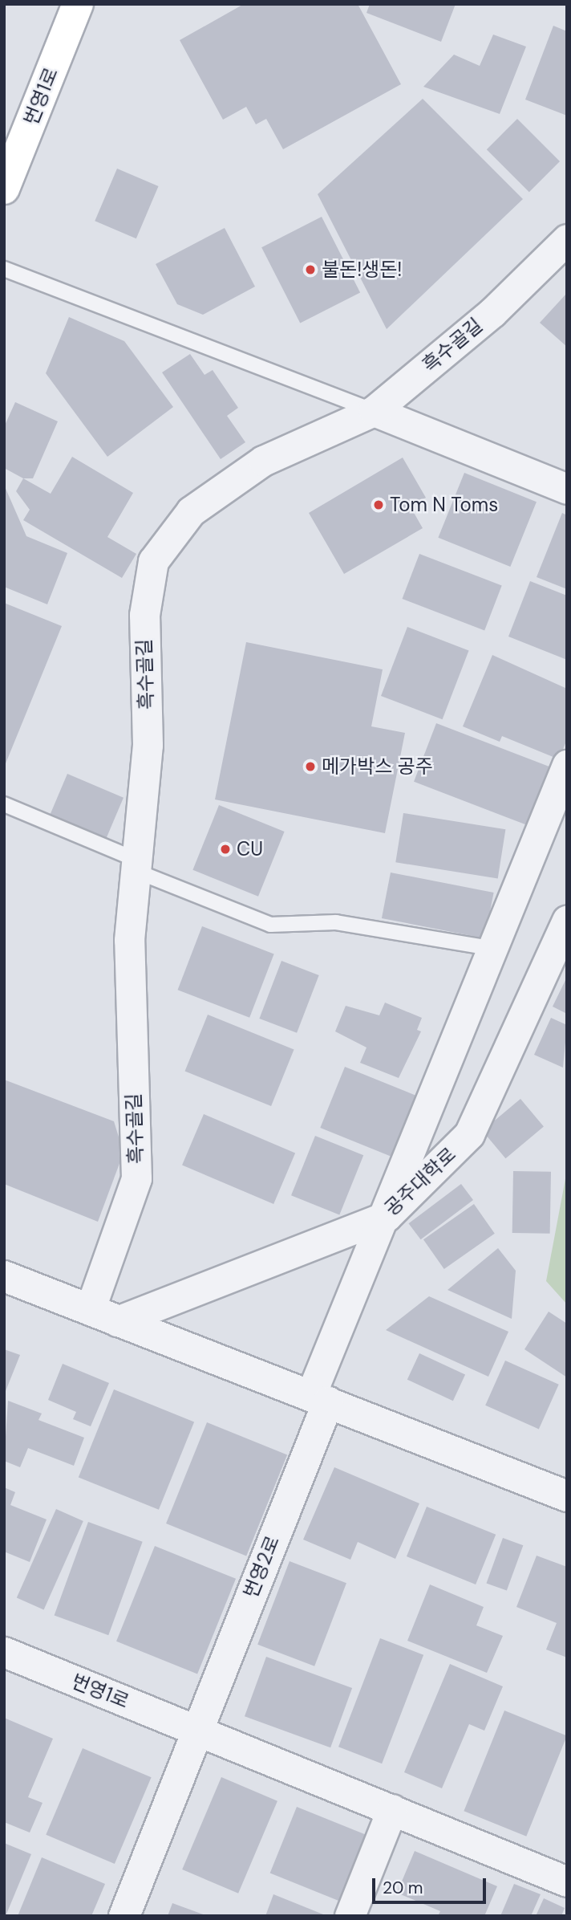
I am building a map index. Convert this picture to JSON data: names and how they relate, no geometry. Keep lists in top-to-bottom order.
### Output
{
  "streets": {
    "main road": ["번영1로"],
    "street": ["흑수골길", "공주대학로", "번영2로"]
  },
  "crossings": [
    ["번영1로", "번영2로"]
  ],
  "places": [
    "불돈!생돈!",
    "Tom N Toms",
    "메가박스 공주",
    "CU"
  ],
  "scale_bar": "20 m"
}
